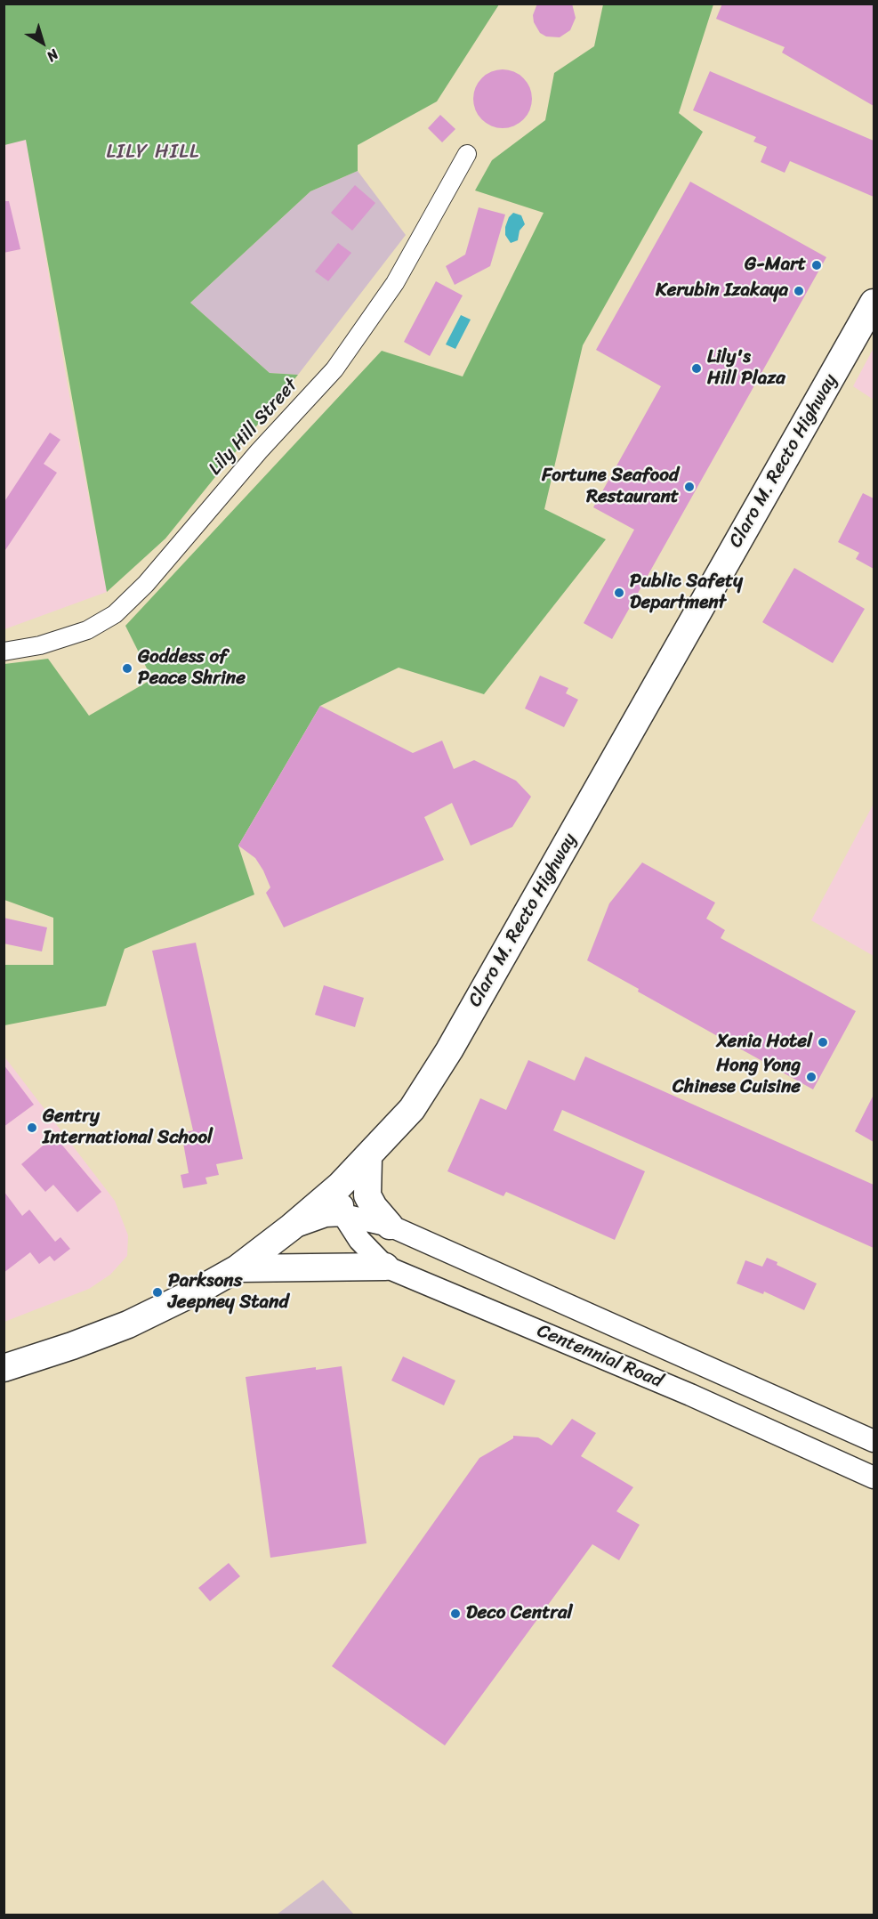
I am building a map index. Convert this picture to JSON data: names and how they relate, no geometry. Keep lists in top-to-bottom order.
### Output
{
  "streets": {
    "main road": ["Claro M. Recto Highway"],
    "street": ["Lily Hill Street", "Centennial Road"]
  },
  "crossings": [
    ["Claro M. Recto Highway", "Centennial Road"]
  ],
  "districts": ["LILY HILL"],
  "places": [
    "G-Mart",
    "Kerubin Izakaya",
    "Lily's Hill Plaza",
    "Fortune Seafood Restaurant",
    "Public Safety Department",
    "Goddess of Peace Shrine",
    "Xenia Hotel",
    "Hong Yong Chinese Cuisine",
    "Gentry International School",
    "Parksons Jeepney Stand",
    "Deco Central"
  ],
  "north": "bottom right"
}
